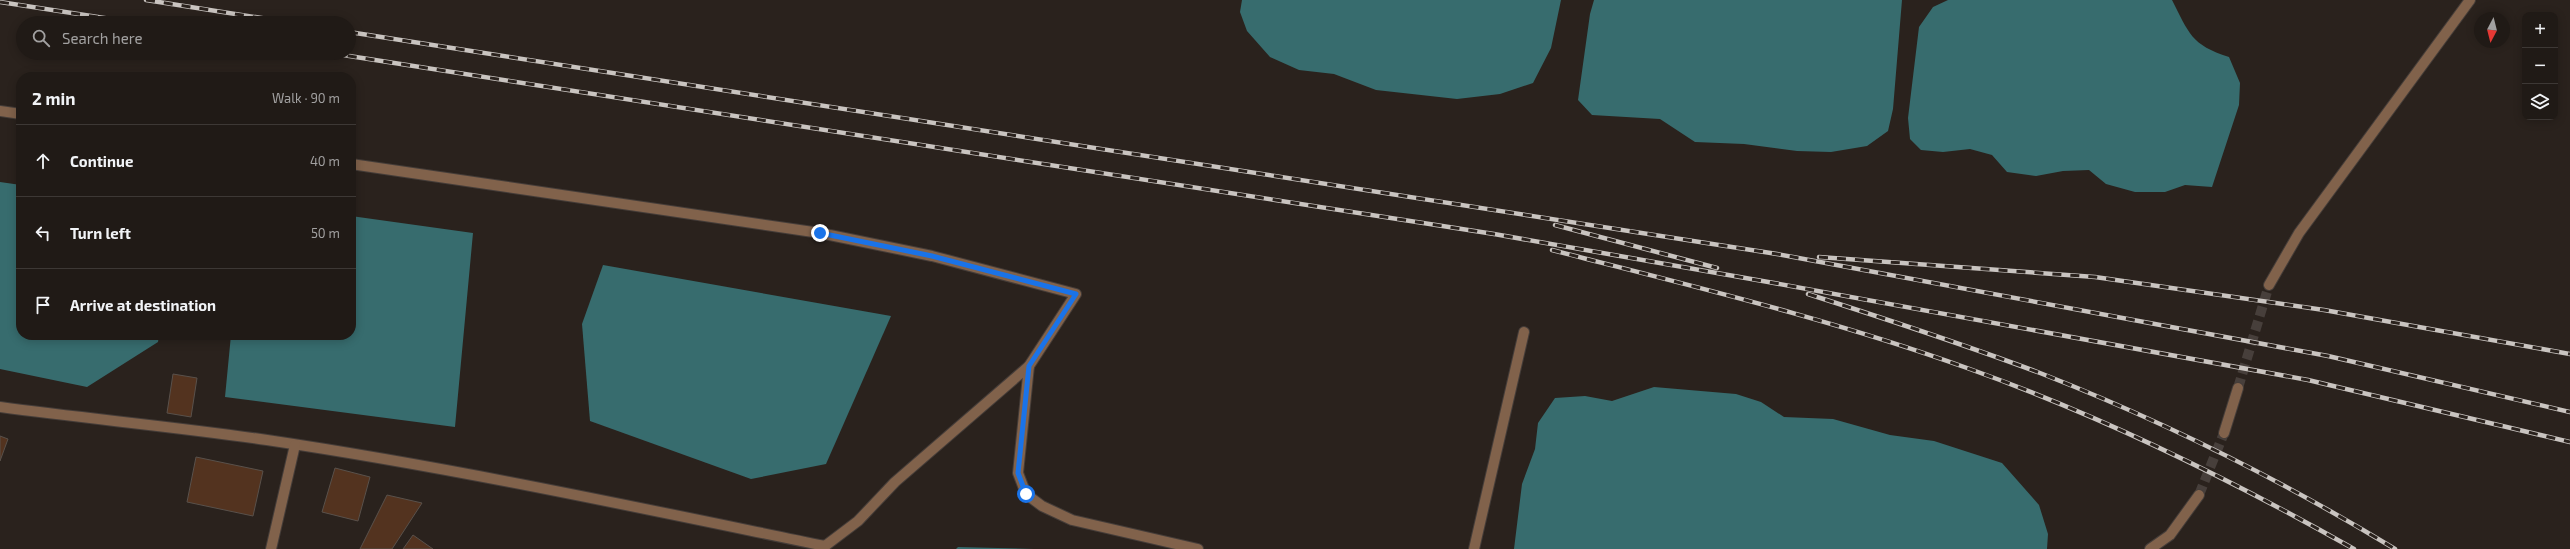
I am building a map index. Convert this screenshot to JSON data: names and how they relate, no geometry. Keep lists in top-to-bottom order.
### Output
{
  "north": "bottom",
  "page": {
    "map_buttons": ["+", "−"],
    "search": "Search here",
    "heading": ["2 min", "Walk · 90 m"],
    "list": [
      ["Continue", "40 m"],
      ["Turn left", "50 m"],
      "Arrive at destination"
    ]
  }
}
